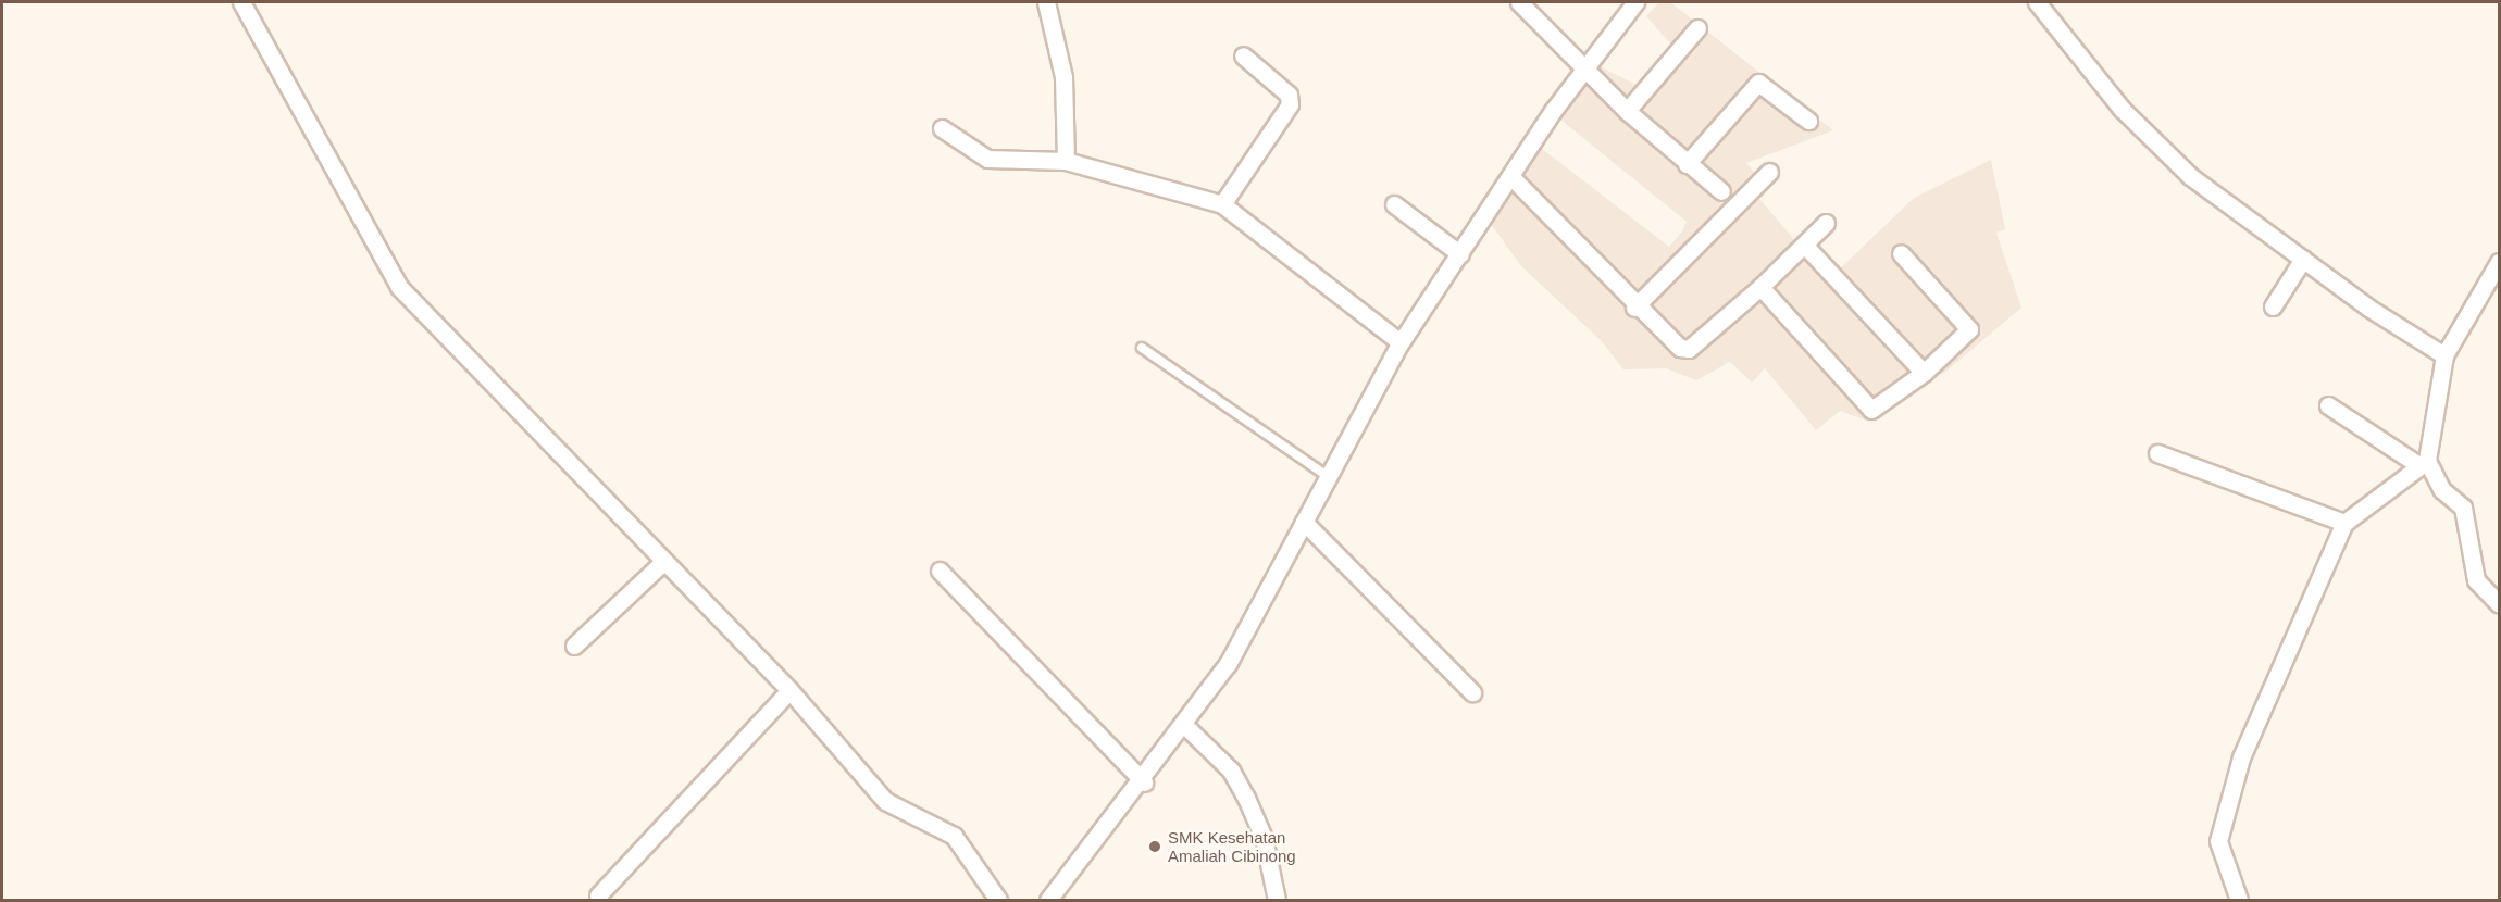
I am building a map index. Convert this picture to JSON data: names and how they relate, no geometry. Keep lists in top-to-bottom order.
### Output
{
  "places": ["SMK Kesehatan Amaliah Cibinong"]
}
